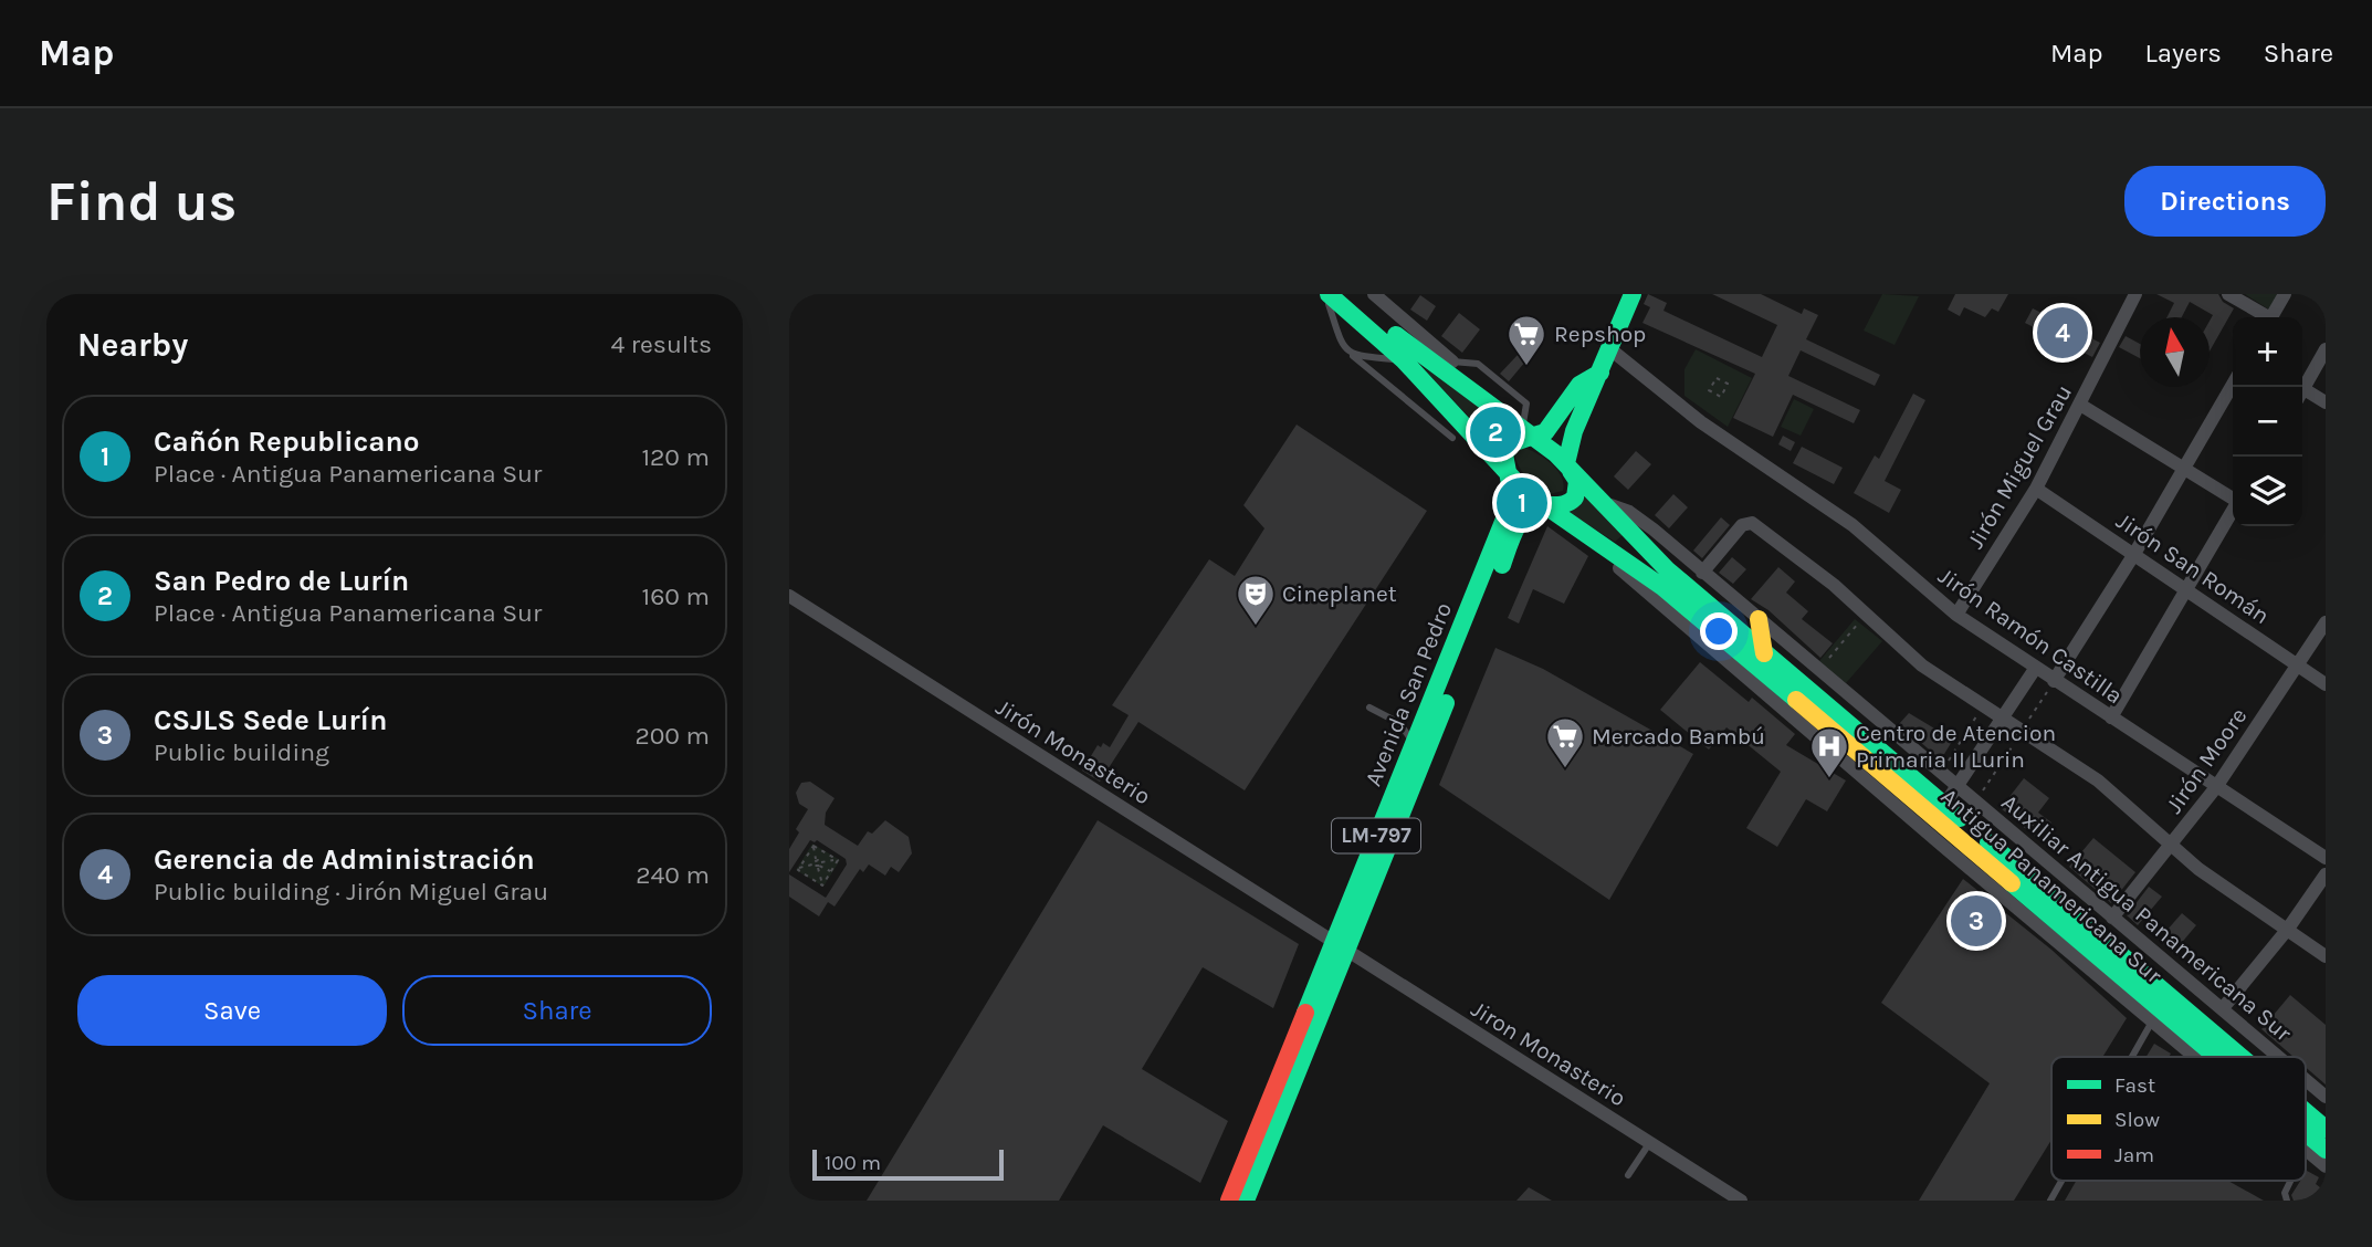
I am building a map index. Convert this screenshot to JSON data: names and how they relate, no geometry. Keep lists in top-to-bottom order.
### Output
{
  "streets": {
    "main road": ["Avenida San Pedro", "LM-797", "Antigua Panamericana Sur"],
    "street": [
      "Jirón Miguel Grau",
      "Jirón San Román",
      "Jirón Ramón Castilla",
      "Jirón Monasterio",
      "Jirón Moore",
      "Auxiliar Antigua Panamericana Sur",
      "Jiron Monasterio"
    ]
  },
  "crossings": [
    ["Jirón Miguel Grau", "Jirón San Román"],
    ["Jirón Miguel Grau", "Jirón Ramón Castilla"],
    ["Jirón San Román", "Jirón Moore"],
    ["Jirón Ramón Castilla", "Avenida San Pedro"],
    ["Jirón Ramón Castilla", "Jirón Moore"],
    ["Avenida San Pedro", "Jirón Monasterio"],
    ["Avenida San Pedro", "Antigua Panamericana Sur"],
    ["Avenida San Pedro", "Jiron Monasterio"],
    ["Jirón Monasterio", "Jiron Monasterio"],
    ["Jirón Moore", "Auxiliar Antigua Panamericana Sur"],
    ["Antigua Panamericana Sur", "Auxiliar Antigua Panamericana Sur"]
  ],
  "places": {
    "supermarket": ["Repshop", "Mercado Bambú"],
    "theatre": ["Cineplanet"],
    "hospital": ["Centro de Atencion Primaria II Lurin"]
  },
  "legend": ["Fast", "Slow", "Jam"],
  "scale_bar": "100 m",
  "north": "top",
  "page": {
    "header": "Map",
    "nav": ["Map", "Layers", "Share"],
    "buttons": [
      "Directions",
      ["Save", "Share"]
    ],
    "title": "Find us",
    "heading": ["Nearby", "4 results"],
    "pins": [
      "4",
      "2",
      "1",
      "3"
    ],
    "map_buttons": ["+", "−"],
    "list": [
      {
        "mark": "1",
        "name": "Cañón Republicano",
        "note": "Place · Antigua Panamericana Sur",
        "value": "120 m"
      },
      {
        "mark": "2",
        "name": "San Pedro de Lurín",
        "note": "Place · Antigua Panamericana Sur",
        "value": "160 m"
      },
      {
        "mark": "3",
        "name": "CSJLS Sede Lurín",
        "note": "Public building",
        "value": "200 m"
      },
      {
        "mark": "4",
        "name": "Gerencia de Administración",
        "note": "Public building · Jirón Miguel Grau",
        "value": "240 m"
      }
    ],
    "scale": "100 m"
  }
}
